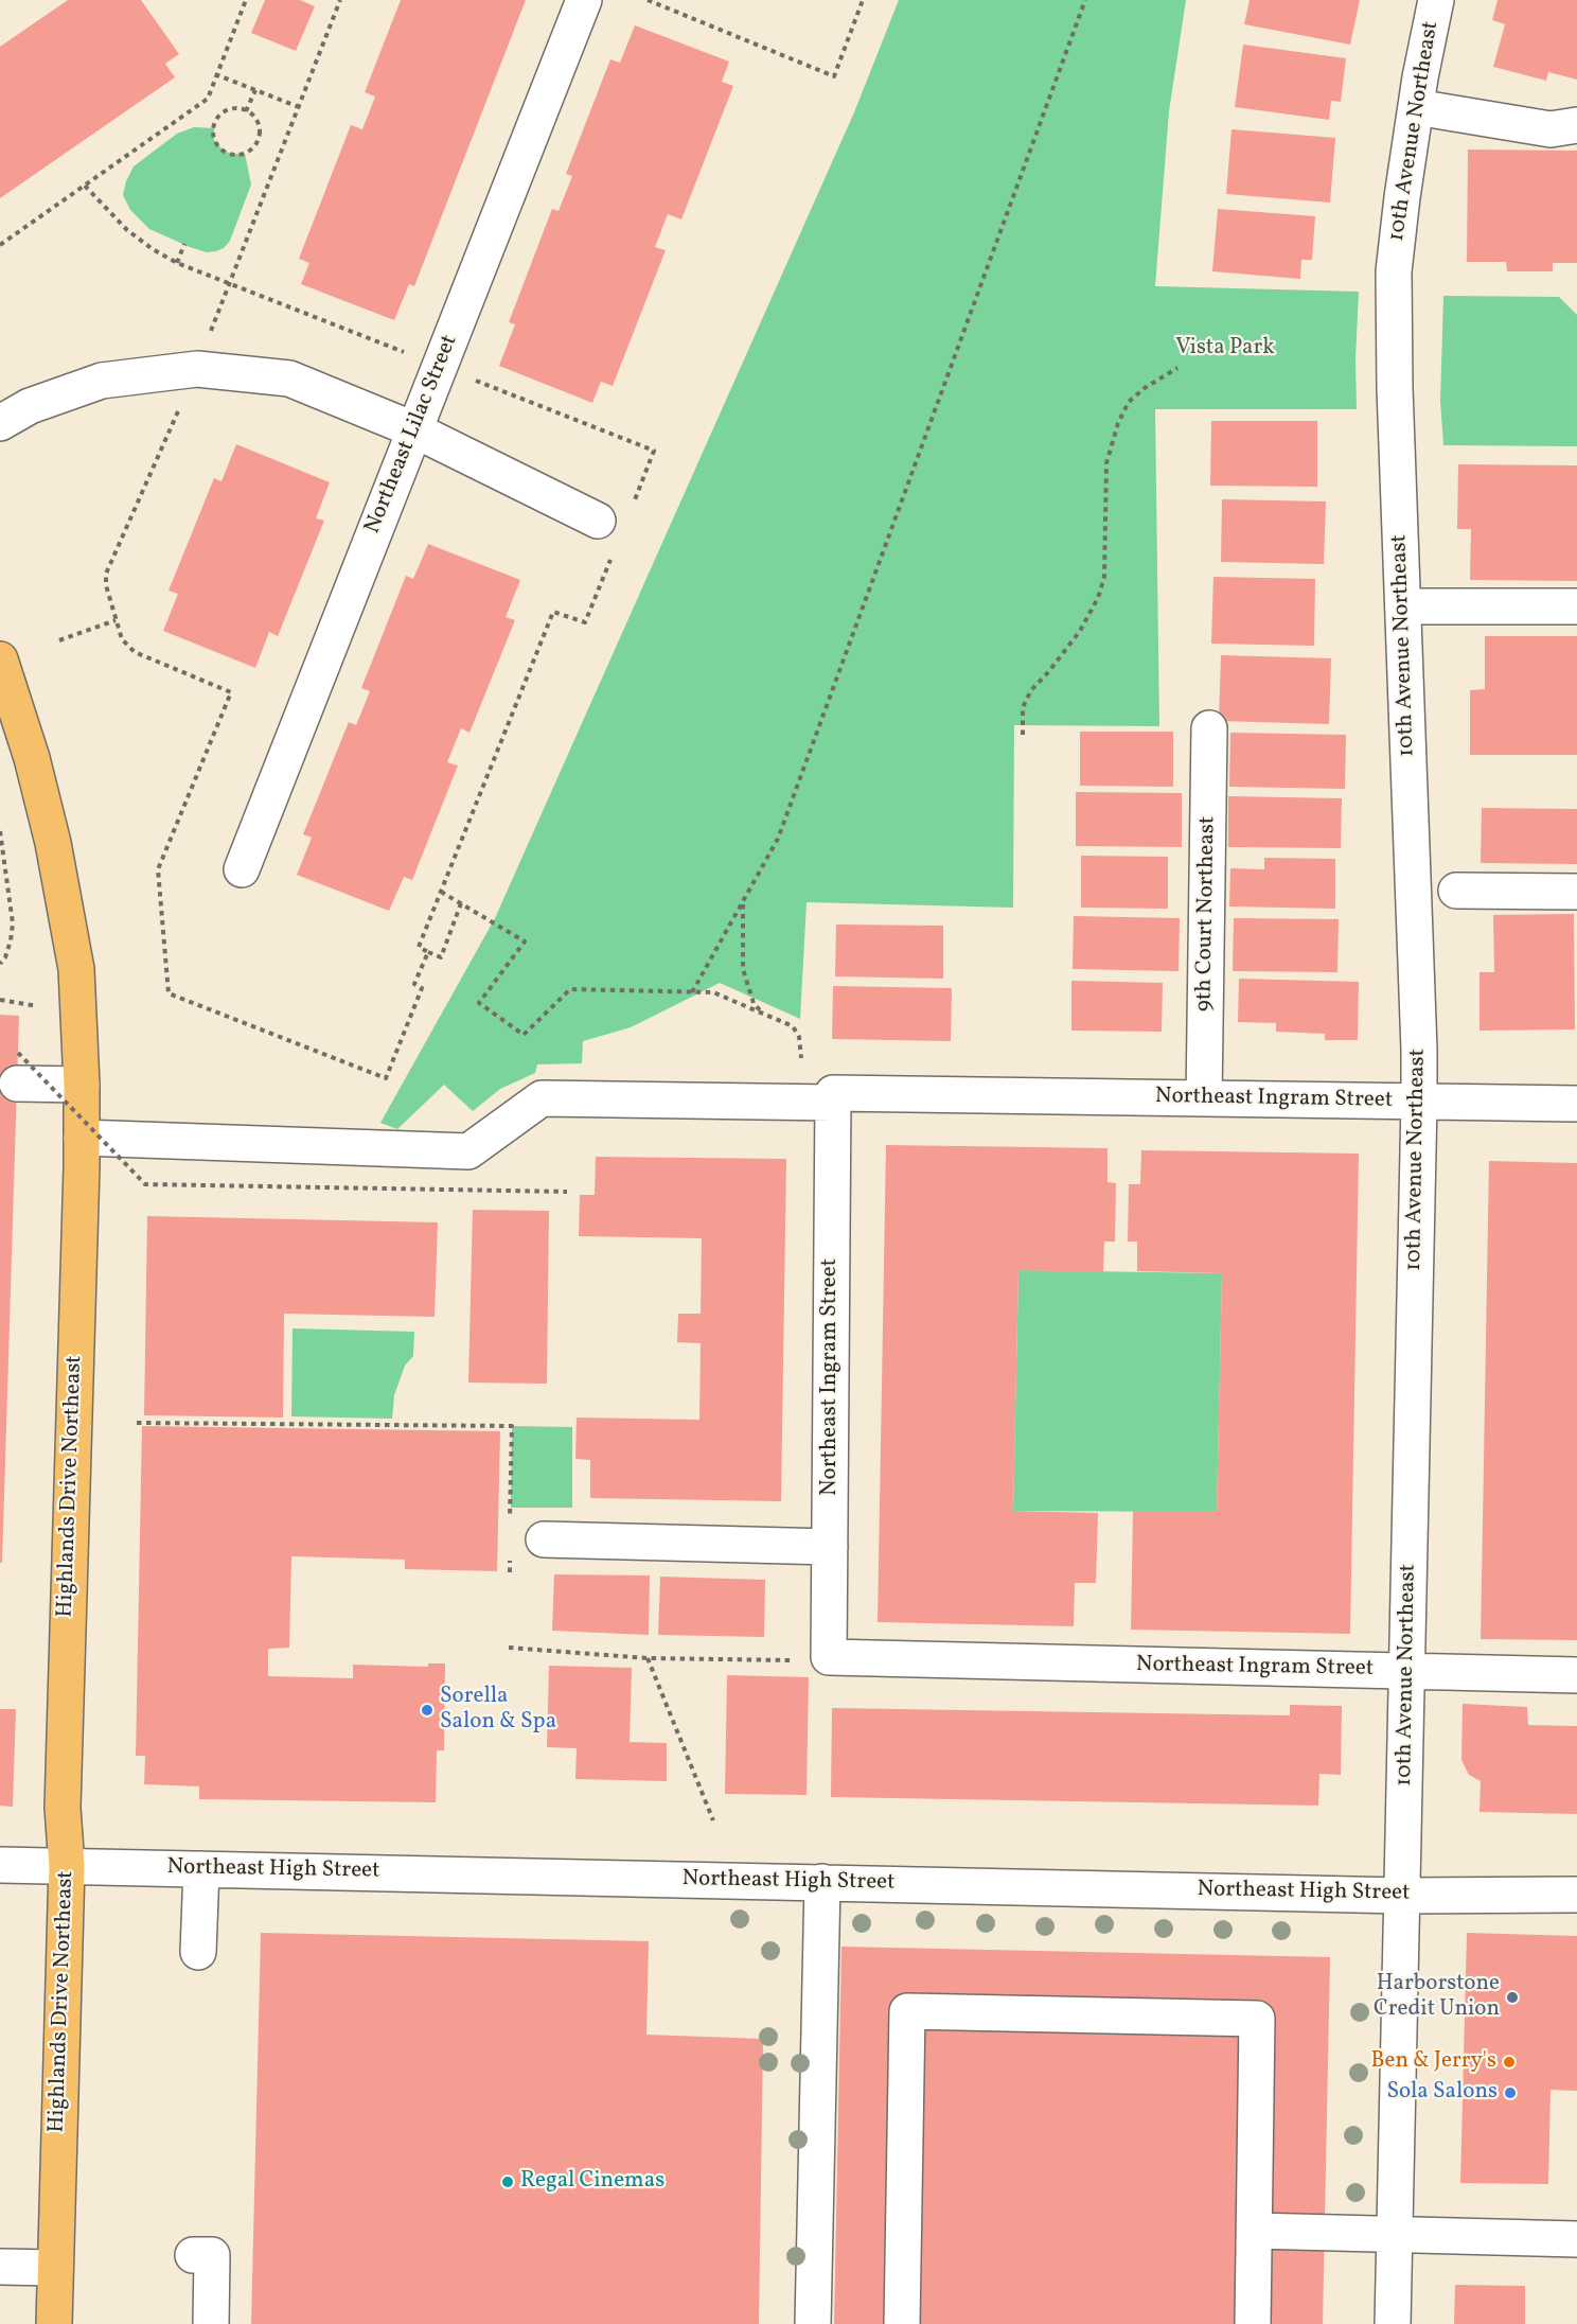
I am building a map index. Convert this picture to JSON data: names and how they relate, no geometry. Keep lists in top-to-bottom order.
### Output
{
  "streets": {
    "main road": ["Highlands Drive Northeast"],
    "street": [
      "10th Avenue Northeast",
      "Northeast Lilac Street",
      "9th Court Northeast",
      "Northeast Ingram Street",
      "Northeast High Street"
    ]
  },
  "crossings": [
    ["10th Avenue Northeast", "Northeast Ingram Street"],
    ["10th Avenue Northeast", "Northeast High Street"],
    ["9th Court Northeast", "Northeast Ingram Street"],
    ["Highlands Drive Northeast", "Northeast High Street"]
  ],
  "parks": ["Vista Park"],
  "places": [
    "Sorella Salon & Spa",
    "Harborstone Credit Union",
    "Ben & Jerry's",
    "Sola Salons",
    "Regal Cinemas"
  ]
}
